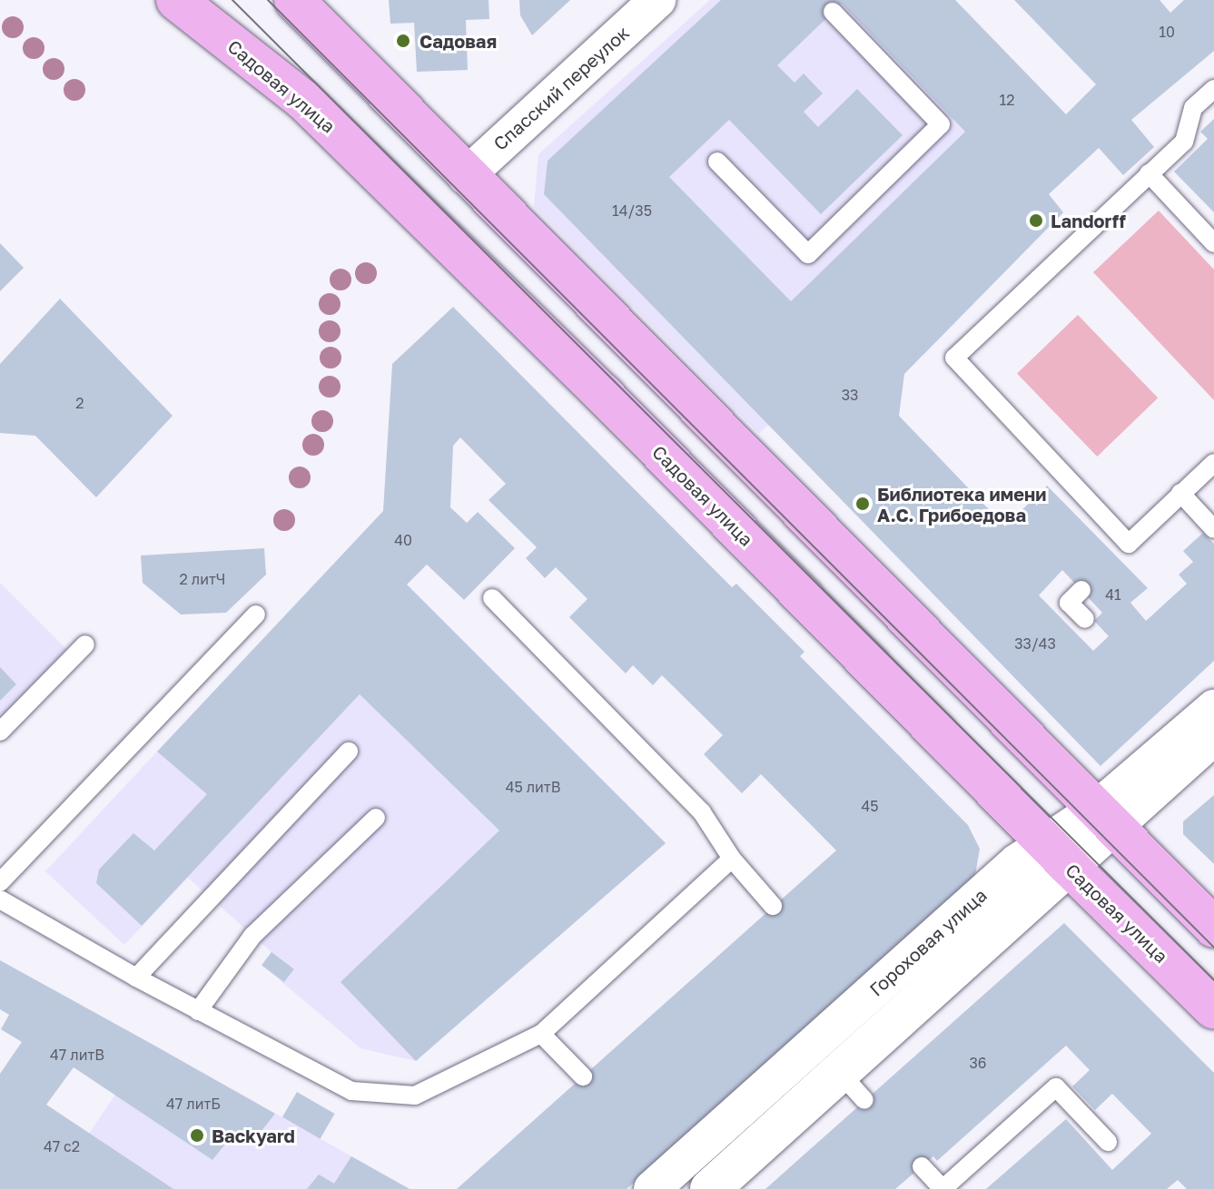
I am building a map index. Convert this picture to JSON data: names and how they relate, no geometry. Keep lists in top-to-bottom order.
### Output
{
  "streets": {
    "main road": ["Садовая улица"],
    "street": ["Спасский переулок", "Гороховая улица"]
  },
  "crossings": [
    ["Садовая улица", "Гороховая улица"]
  ],
  "places": [
    "Садовая",
    "Landorff",
    "Библиотека имени А.С. Грибоедова",
    "Backyard"
  ],
  "house_numbers": [
    "10",
    "12",
    "14/35",
    "33",
    "2",
    "40",
    "2 литЧ",
    "41",
    "33/43",
    "45 литВ",
    "45",
    "47 литВ",
    "36",
    "47 литБ",
    "47 с2"
  ]
}
